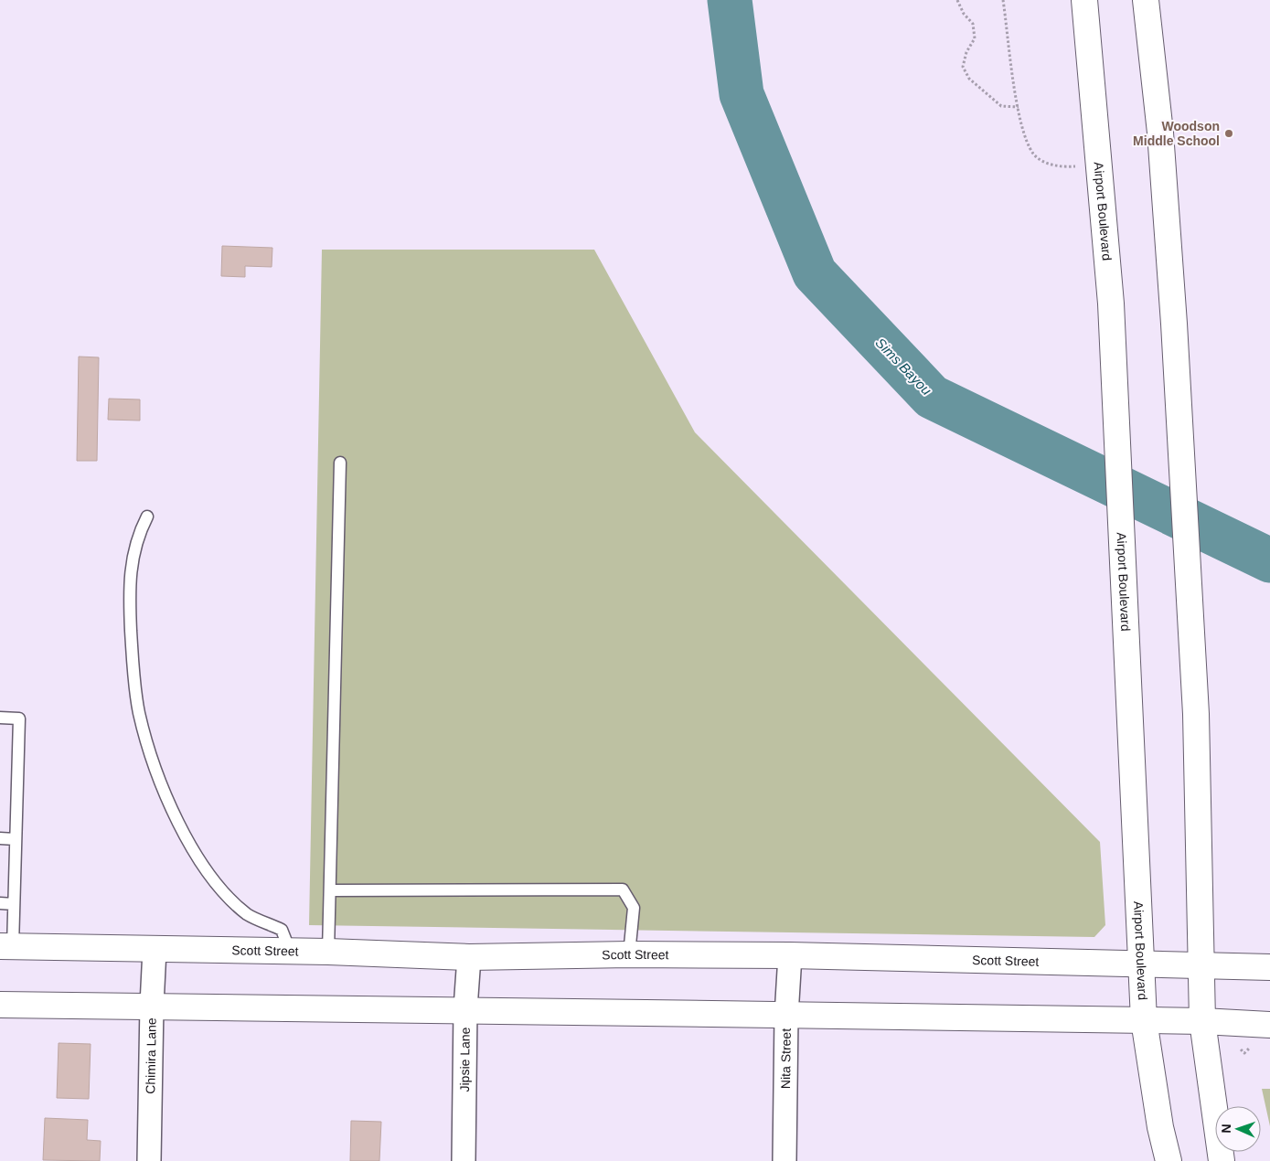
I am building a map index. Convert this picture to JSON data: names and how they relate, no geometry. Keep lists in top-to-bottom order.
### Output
{
  "streets": {
    "main road": ["Airport Boulevard", "Scott Street"],
    "street": ["Chimira Lane", "Jipsie Lane", "Nita Street"]
  },
  "crossings": [
    ["Airport Boulevard", "Scott Street"],
    ["Scott Street", "Chimira Lane"],
    ["Scott Street", "Jipsie Lane"],
    ["Scott Street", "Nita Street"]
  ],
  "water": ["Sims Bayou"],
  "places": ["Woodson Middle School"],
  "north": "left"
}
